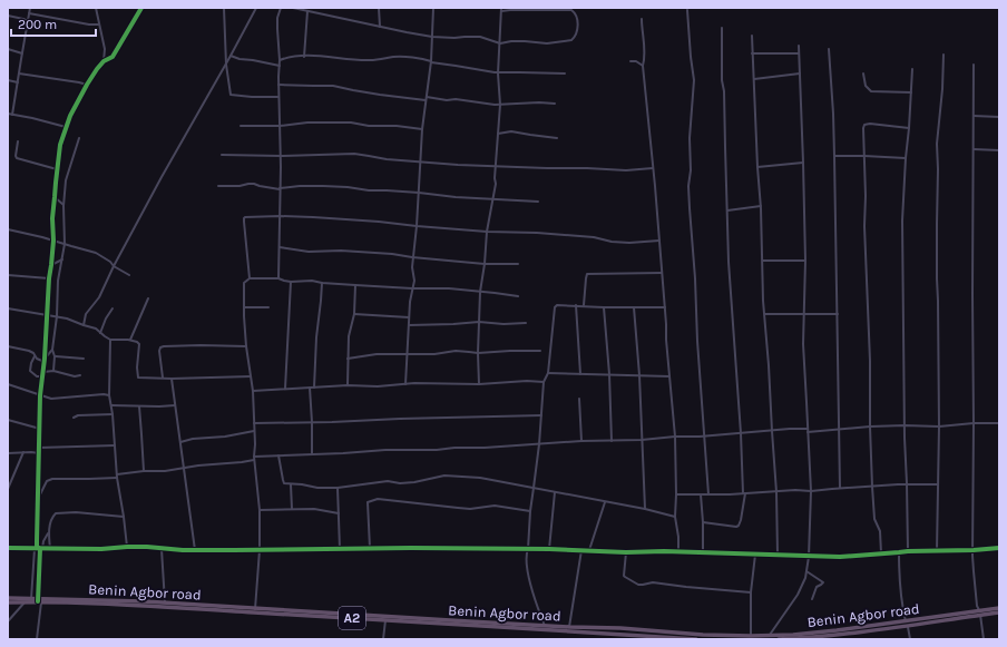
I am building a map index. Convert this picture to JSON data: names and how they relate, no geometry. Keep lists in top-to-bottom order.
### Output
{
  "streets": {
    "highway": ["Benin Agbor road", "A2"]
  },
  "scale_bar": "200 m"
}
